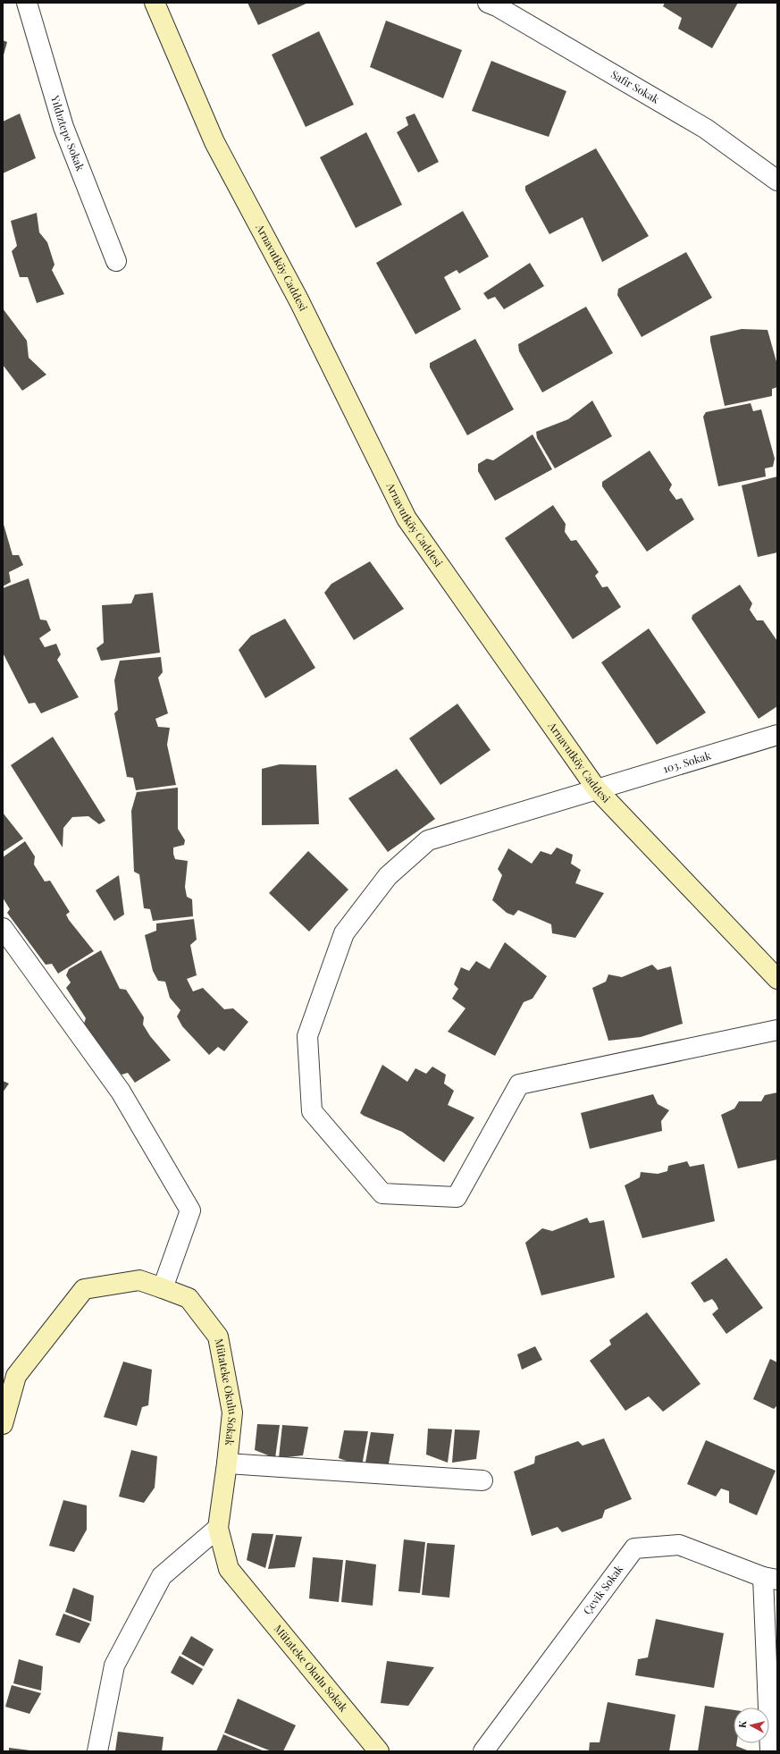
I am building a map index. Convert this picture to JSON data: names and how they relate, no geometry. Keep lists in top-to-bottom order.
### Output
{
  "streets": {
    "street": [
      "Safir Sokak",
      "Yıldıztepe Sokak",
      "Arnavutköy Caddesi",
      "103. Sokak",
      "Mütateke Okulu Sokak",
      "Çevik Sokak"
    ]
  },
  "crossings": [
    ["Arnavutköy Caddesi", "103. Sokak"]
  ],
  "north": "left"
}
